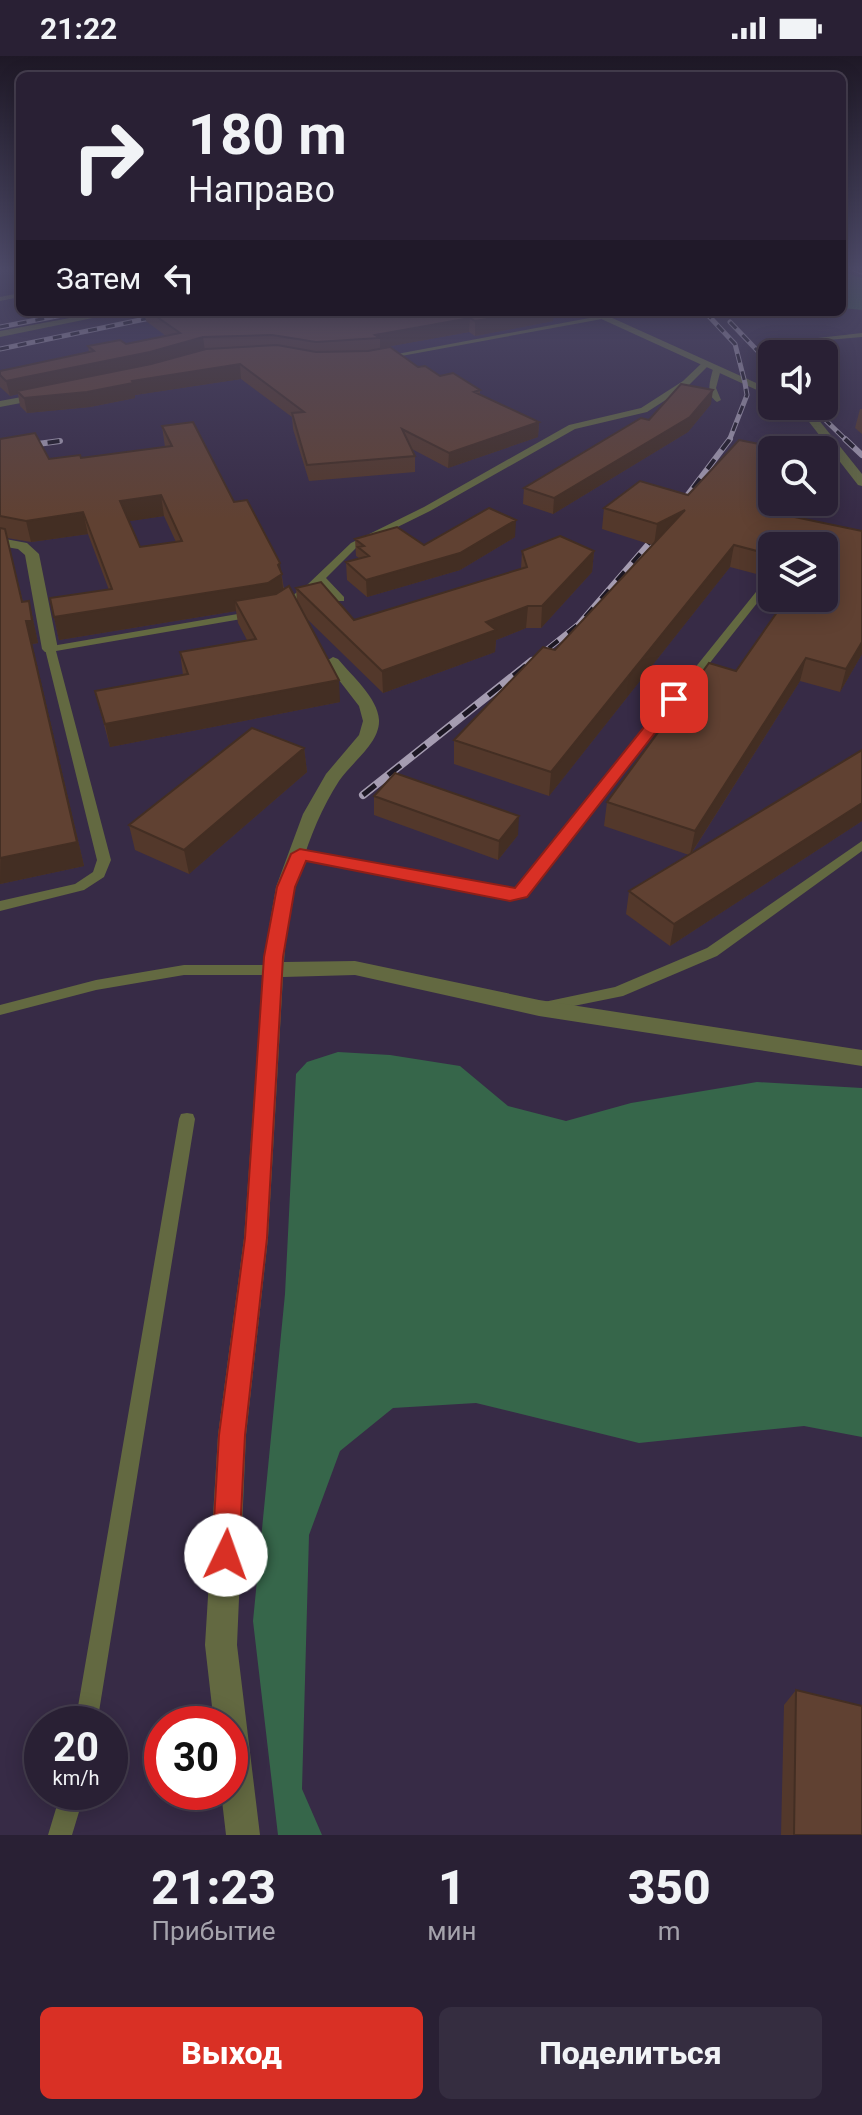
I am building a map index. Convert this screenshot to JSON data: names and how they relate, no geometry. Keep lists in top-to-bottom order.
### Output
{
  "page": {
    "status": "21:22",
    "turn": ["180 m", "Направо"],
    "then": "Затем",
    "speed": "20 km/h",
    "limit": "30",
    "eta": [
      "21:23",
      "Прибытие",
      "1",
      "мин",
      "350",
      "m"
    ],
    "buttons": ["Выход", "Поделиться"]
  }
}
